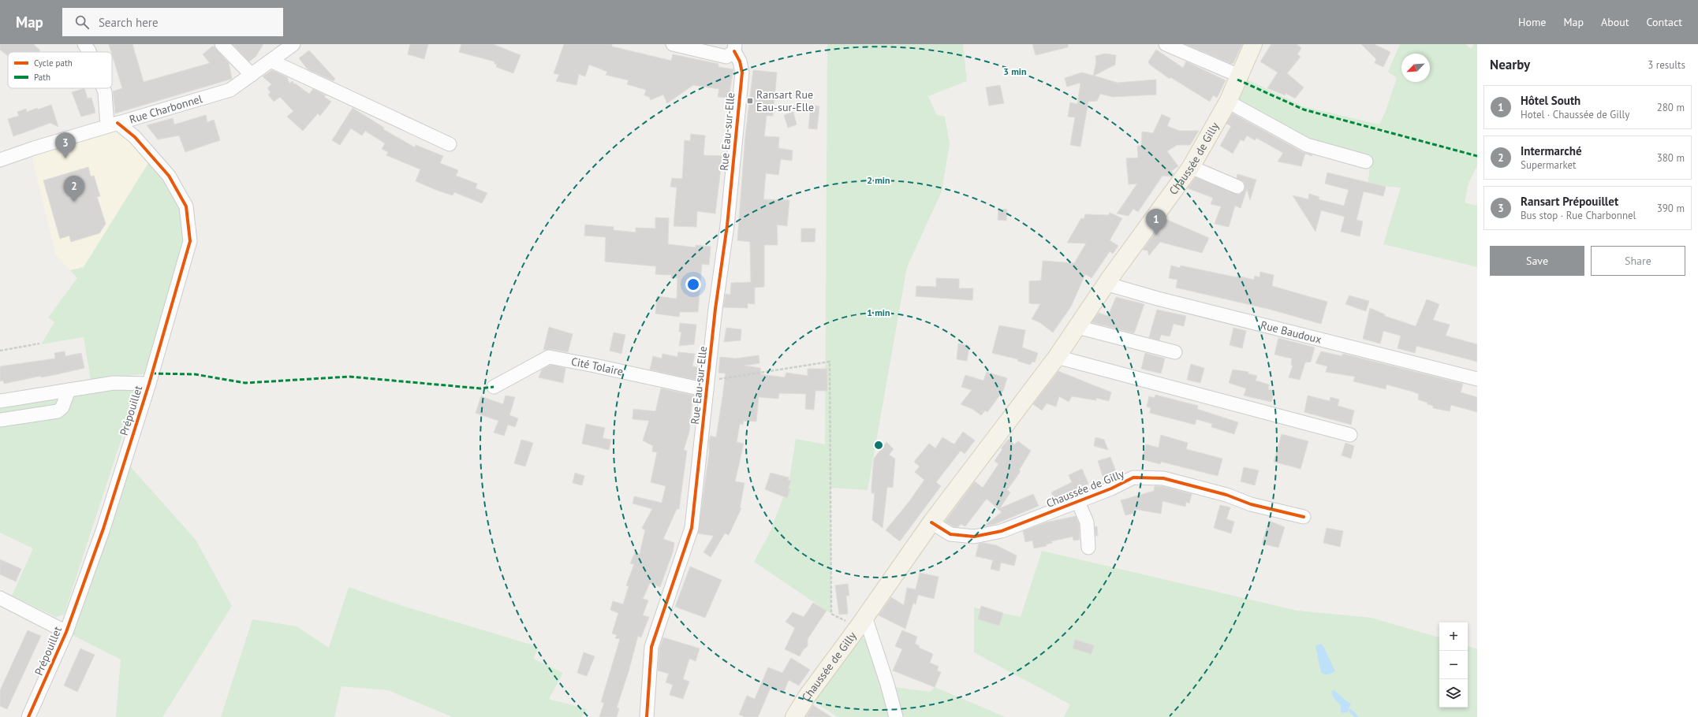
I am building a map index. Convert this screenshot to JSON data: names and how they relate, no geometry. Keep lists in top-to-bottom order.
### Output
{
  "streets": {
    "main road": ["Chaussée de Gilly"],
    "street": [
      "Rue Charbonnel",
      "Rue Eau-sur-Elle",
      "Rue Baudoux",
      "Cité Tolaire",
      "Prépouillet"
    ]
  },
  "crossings": [
    ["Rue Charbonnel", "Prépouillet"],
    ["Rue Eau-sur-Elle", "Cité Tolaire"],
    ["Chaussée de Gilly", "Rue Baudoux"]
  ],
  "places": {
    "transit": ["Ransart Rue Eau-sur-Elle"]
  },
  "legend": ["Cycle path", "Path"],
  "north": "bottom left",
  "page": {
    "header": "Map",
    "search": "Search here",
    "nav": [
      "Home",
      "Map",
      "About",
      "Contact"
    ],
    "heading": ["Nearby", "3 results"],
    "list": [
      {
        "mark": "1",
        "name": "Hôtel South",
        "note": "Hotel · Chaussée de Gilly",
        "value": "280 m"
      },
      {
        "mark": "2",
        "name": "Intermarché",
        "note": "Supermarket",
        "value": "380 m"
      },
      {
        "mark": "3",
        "name": "Ransart Prépouillet",
        "note": "Bus stop · Rue Charbonnel",
        "value": "390 m"
      }
    ],
    "pins": ["3", "2", "1"],
    "buttons": ["Save", "Share"],
    "map_buttons": ["+", "−"]
  },
  "rings": ["3 min", "2 min", "1 min"]
}
